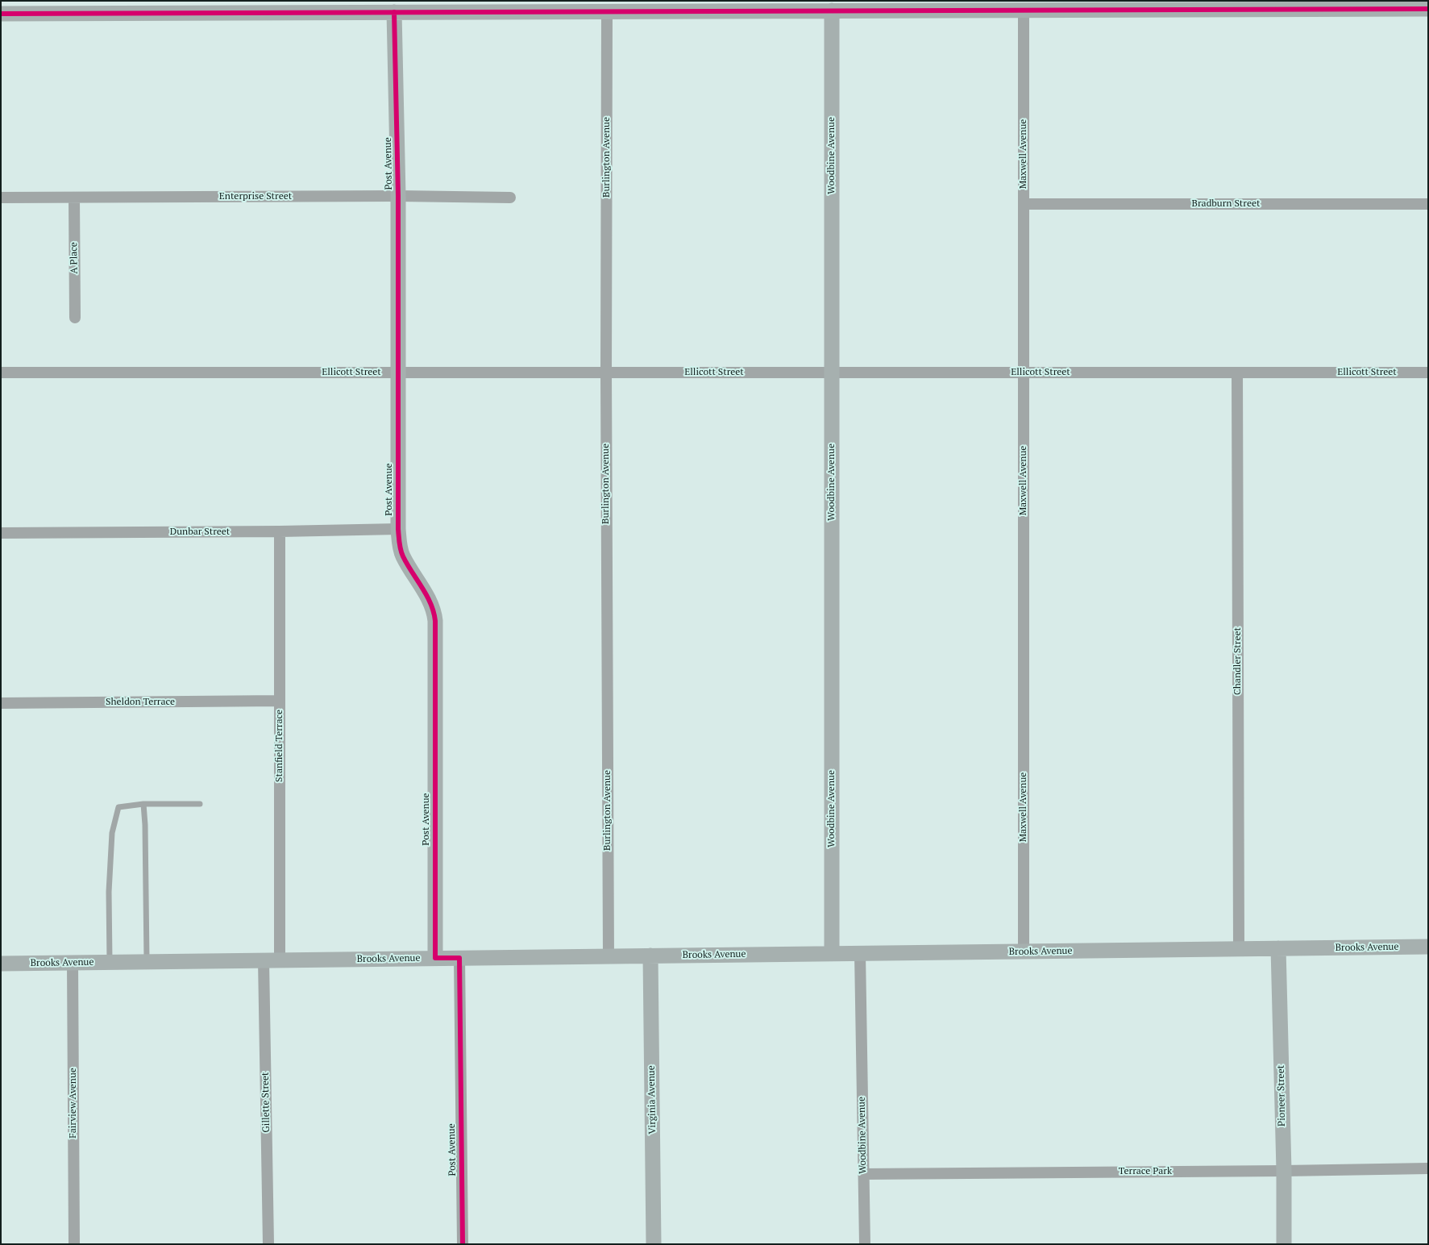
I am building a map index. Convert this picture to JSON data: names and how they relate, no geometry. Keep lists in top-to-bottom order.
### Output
{
  "streets": {
    "street": [
      "Maxwell Avenue",
      "Woodbine Avenue",
      "Burlington Avenue",
      "Post Avenue",
      "Enterprise Street",
      "Bradburn Street",
      "A Place",
      "Ellicott Street",
      "Dunbar Street",
      "Chandler Street",
      "Sheldon Terrace",
      "Stanfield Terrace",
      "Brooks Avenue",
      "Pioneer Street",
      "Virginia Avenue",
      "Gillette Street",
      "Fairview Avenue",
      "Terrace Park"
    ]
  },
  "crossings": [
    ["Maxwell Avenue", "Bradburn Street"],
    ["Maxwell Avenue", "Ellicott Street"],
    ["Maxwell Avenue", "Brooks Avenue"],
    ["Woodbine Avenue", "Ellicott Street"],
    ["Woodbine Avenue", "Brooks Avenue"],
    ["Woodbine Avenue", "Terrace Park"],
    ["Burlington Avenue", "Ellicott Street"],
    ["Burlington Avenue", "Brooks Avenue"],
    ["Post Avenue", "Enterprise Street"],
    ["Post Avenue", "Ellicott Street"],
    ["Post Avenue", "Dunbar Street"],
    ["Post Avenue", "Brooks Avenue"],
    ["Enterprise Street", "A Place"],
    ["Ellicott Street", "Chandler Street"],
    ["Dunbar Street", "Stanfield Terrace"],
    ["Chandler Street", "Brooks Avenue"],
    ["Sheldon Terrace", "Stanfield Terrace"],
    ["Stanfield Terrace", "Brooks Avenue"],
    ["Brooks Avenue", "Pioneer Street"],
    ["Brooks Avenue", "Virginia Avenue"],
    ["Brooks Avenue", "Gillette Street"],
    ["Brooks Avenue", "Fairview Avenue"],
    ["Pioneer Street", "Terrace Park"]
  ]
}
